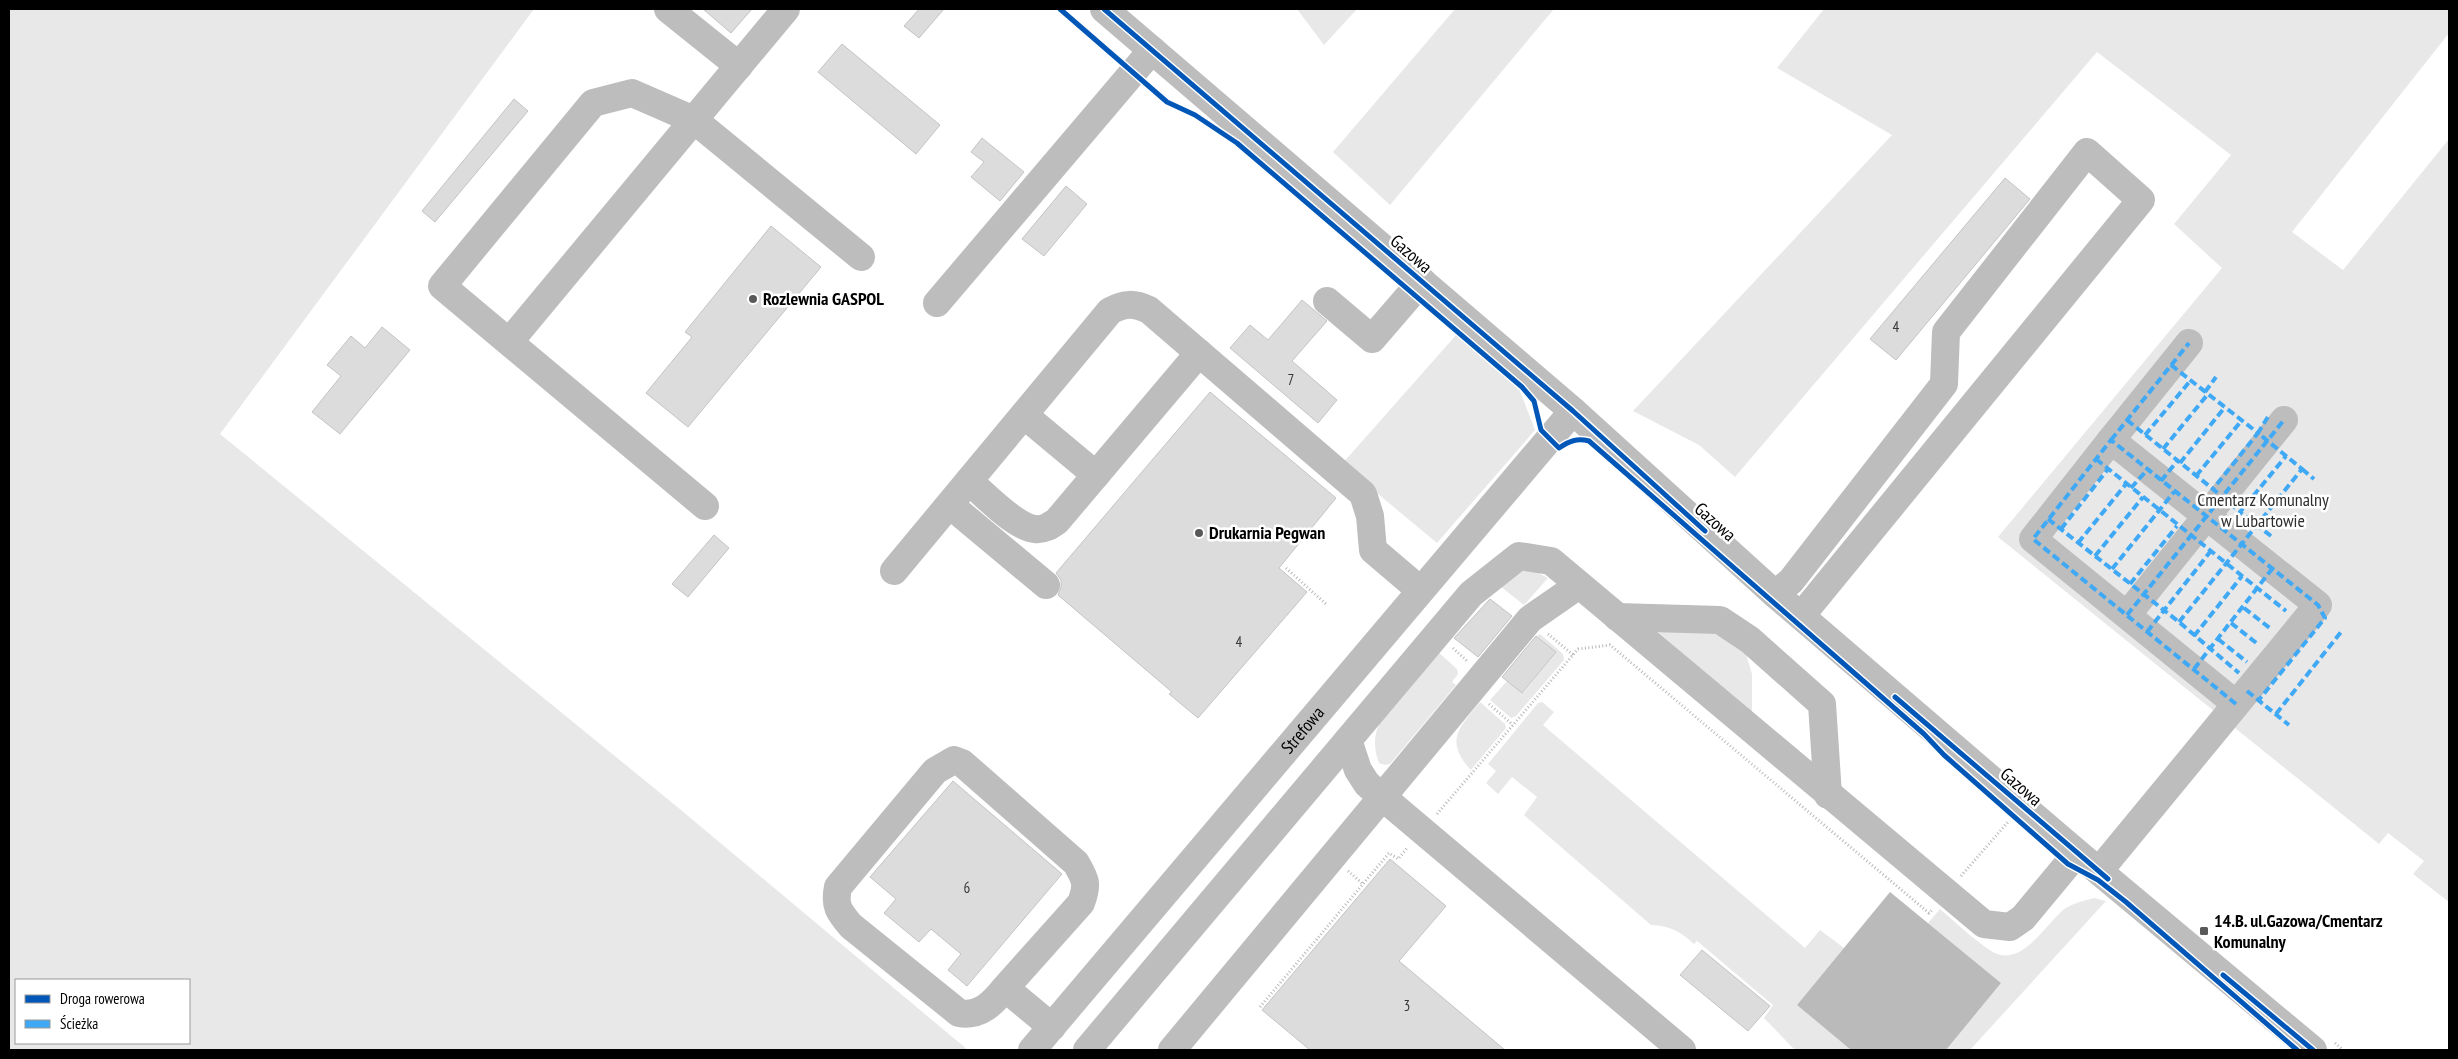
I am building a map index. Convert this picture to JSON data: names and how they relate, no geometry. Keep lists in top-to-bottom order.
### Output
{
  "streets": {
    "street": ["Gazowa", "Strefowa"]
  },
  "crossings": [
    ["Gazowa", "Strefowa"]
  ],
  "parks": ["Cmentarz Komunalny w Lubartowie"],
  "places": {
    "other": ["Rozlewnia GASPOL", "Drukarnia Pegwan"],
    "transit": ["14.B. ul.Gazowa/Cmentarz Komunalny"]
  },
  "house_numbers": [
    "4",
    "7",
    "4",
    "6",
    "3"
  ],
  "legend": ["Droga rowerowa", "Ścieżka"]
}
